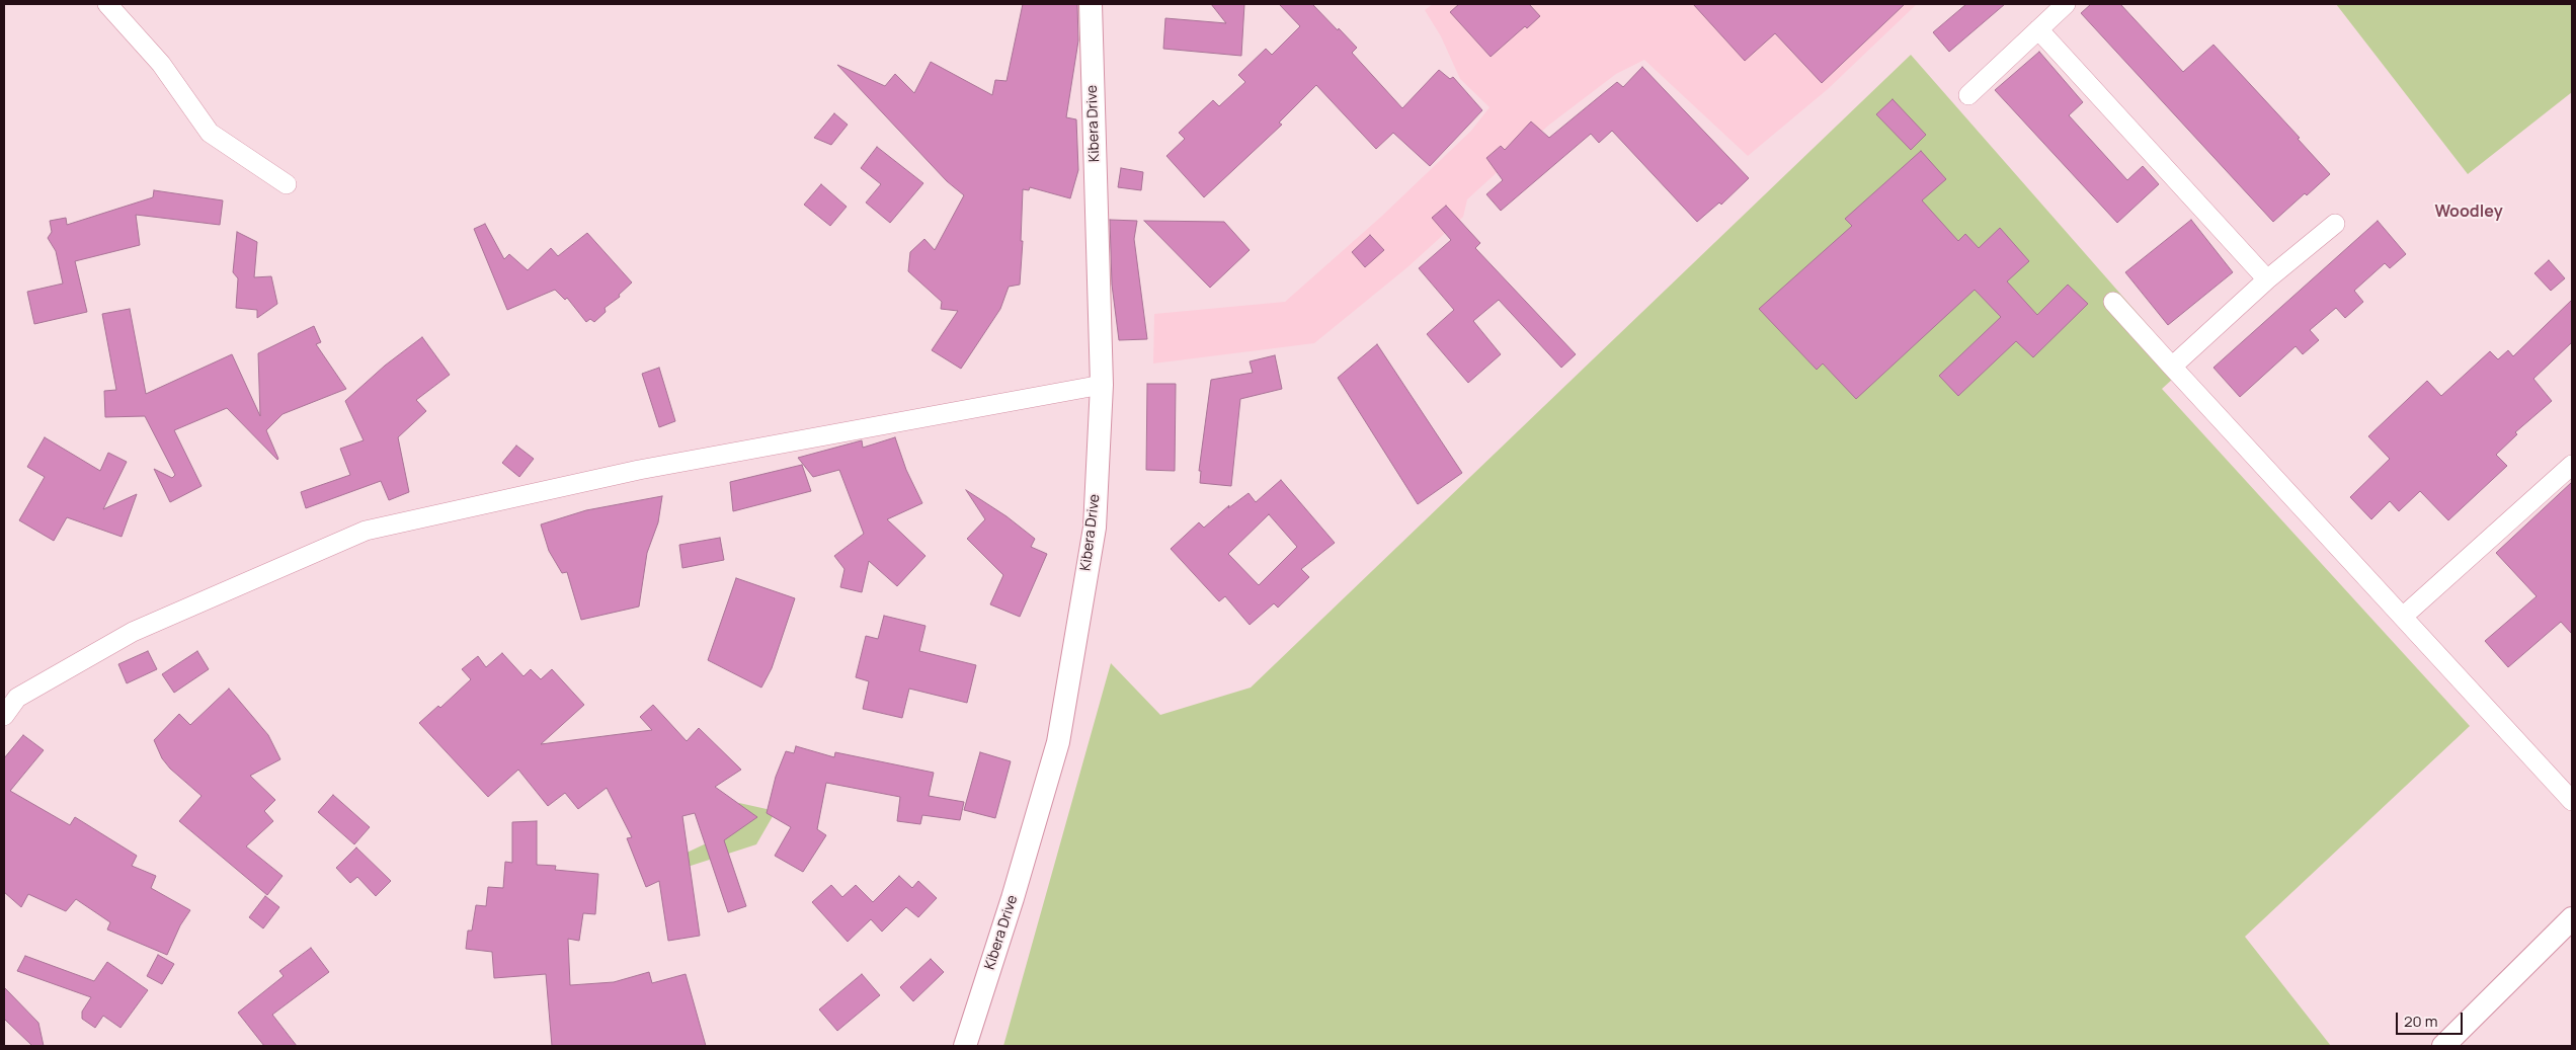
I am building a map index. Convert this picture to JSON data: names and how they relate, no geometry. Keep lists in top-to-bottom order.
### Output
{
  "streets": {
    "street": ["Kibera Drive"]
  },
  "districts": ["Woodley"],
  "scale_bar": "20 m"
}
